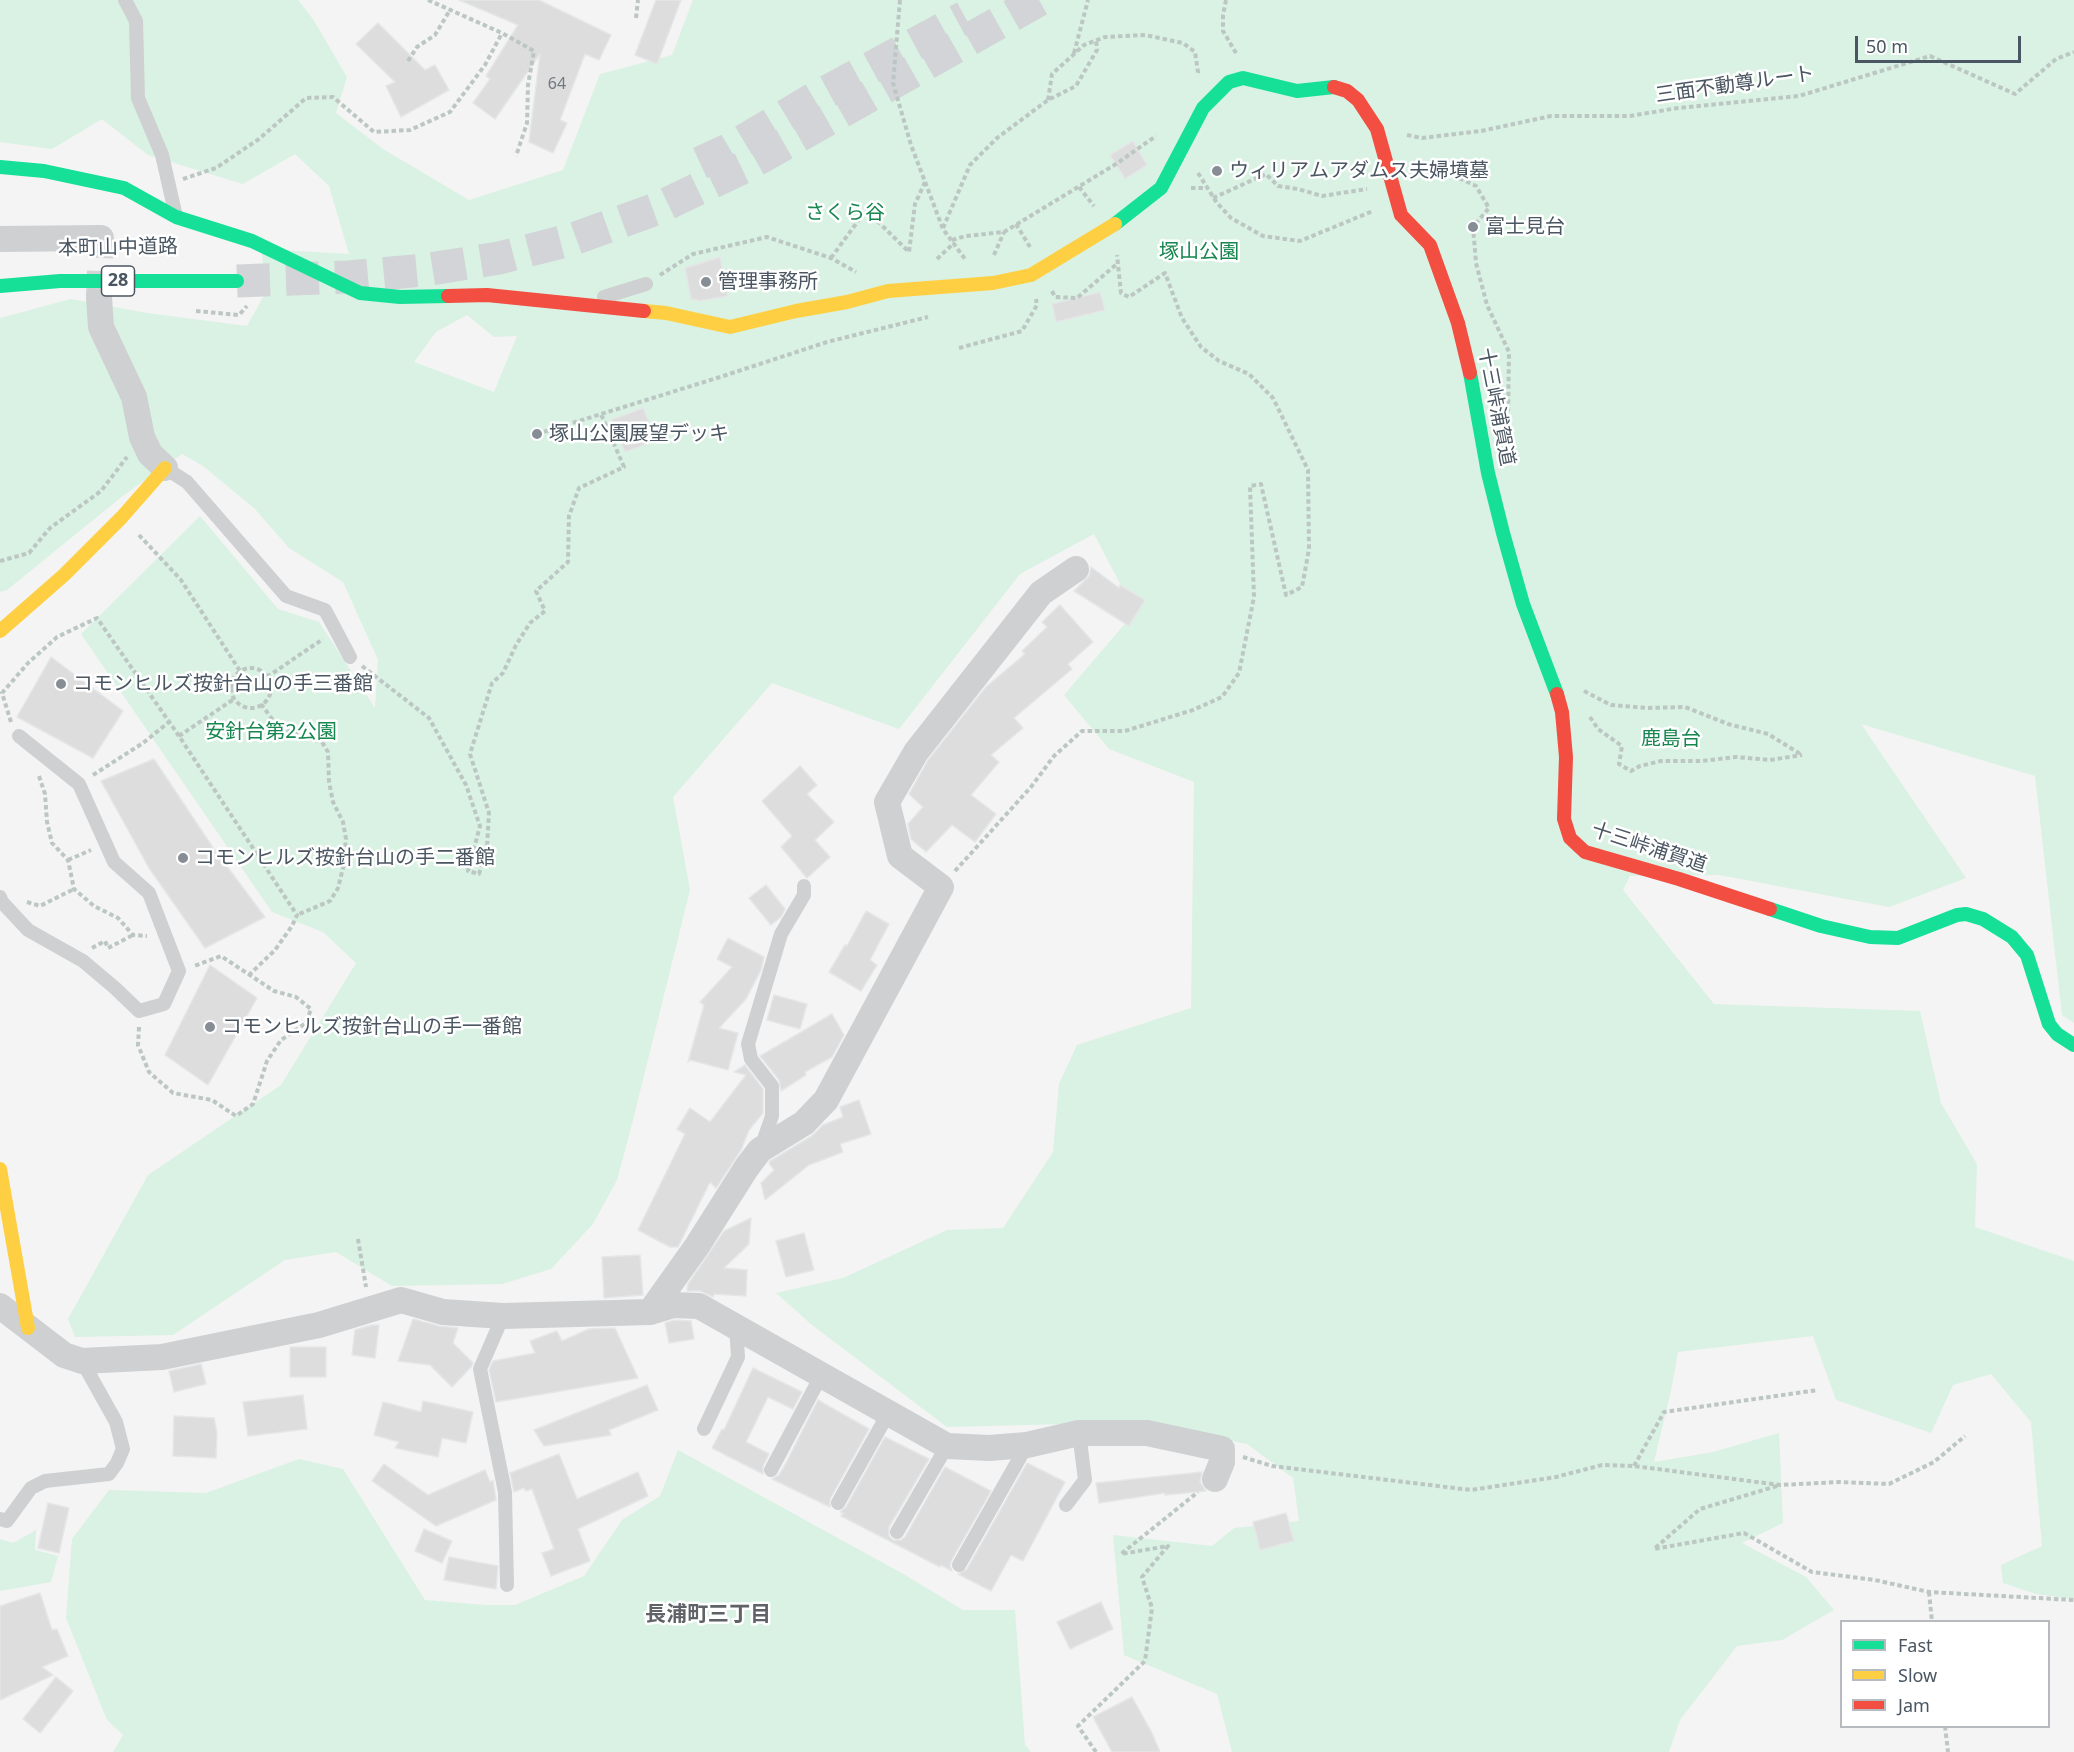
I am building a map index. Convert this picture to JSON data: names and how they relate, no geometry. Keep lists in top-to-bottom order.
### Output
{
  "streets": {
    "main road": ["本町山中道路", "28", "十三峠浦賀道"],
    "path": ["三面不動尊ルート"]
  },
  "districts": ["長浦町三丁目"],
  "parks": [
    "さくら谷",
    "塚山公園",
    "安針台第2公園",
    "鹿島台"
  ],
  "places": [
    "ウィリアムアダムス夫婦墳墓",
    "富士見台",
    "管理事務所",
    "塚山公園展望デッキ",
    "コモンヒルズ按針台山の手三番館",
    "コモンヒルズ按針台山の手二番館",
    "コモンヒルズ按針台山の手一番館"
  ],
  "house_numbers": ["64"],
  "legend": ["Fast", "Slow", "Jam"],
  "scale_bar": "50 m"
}
